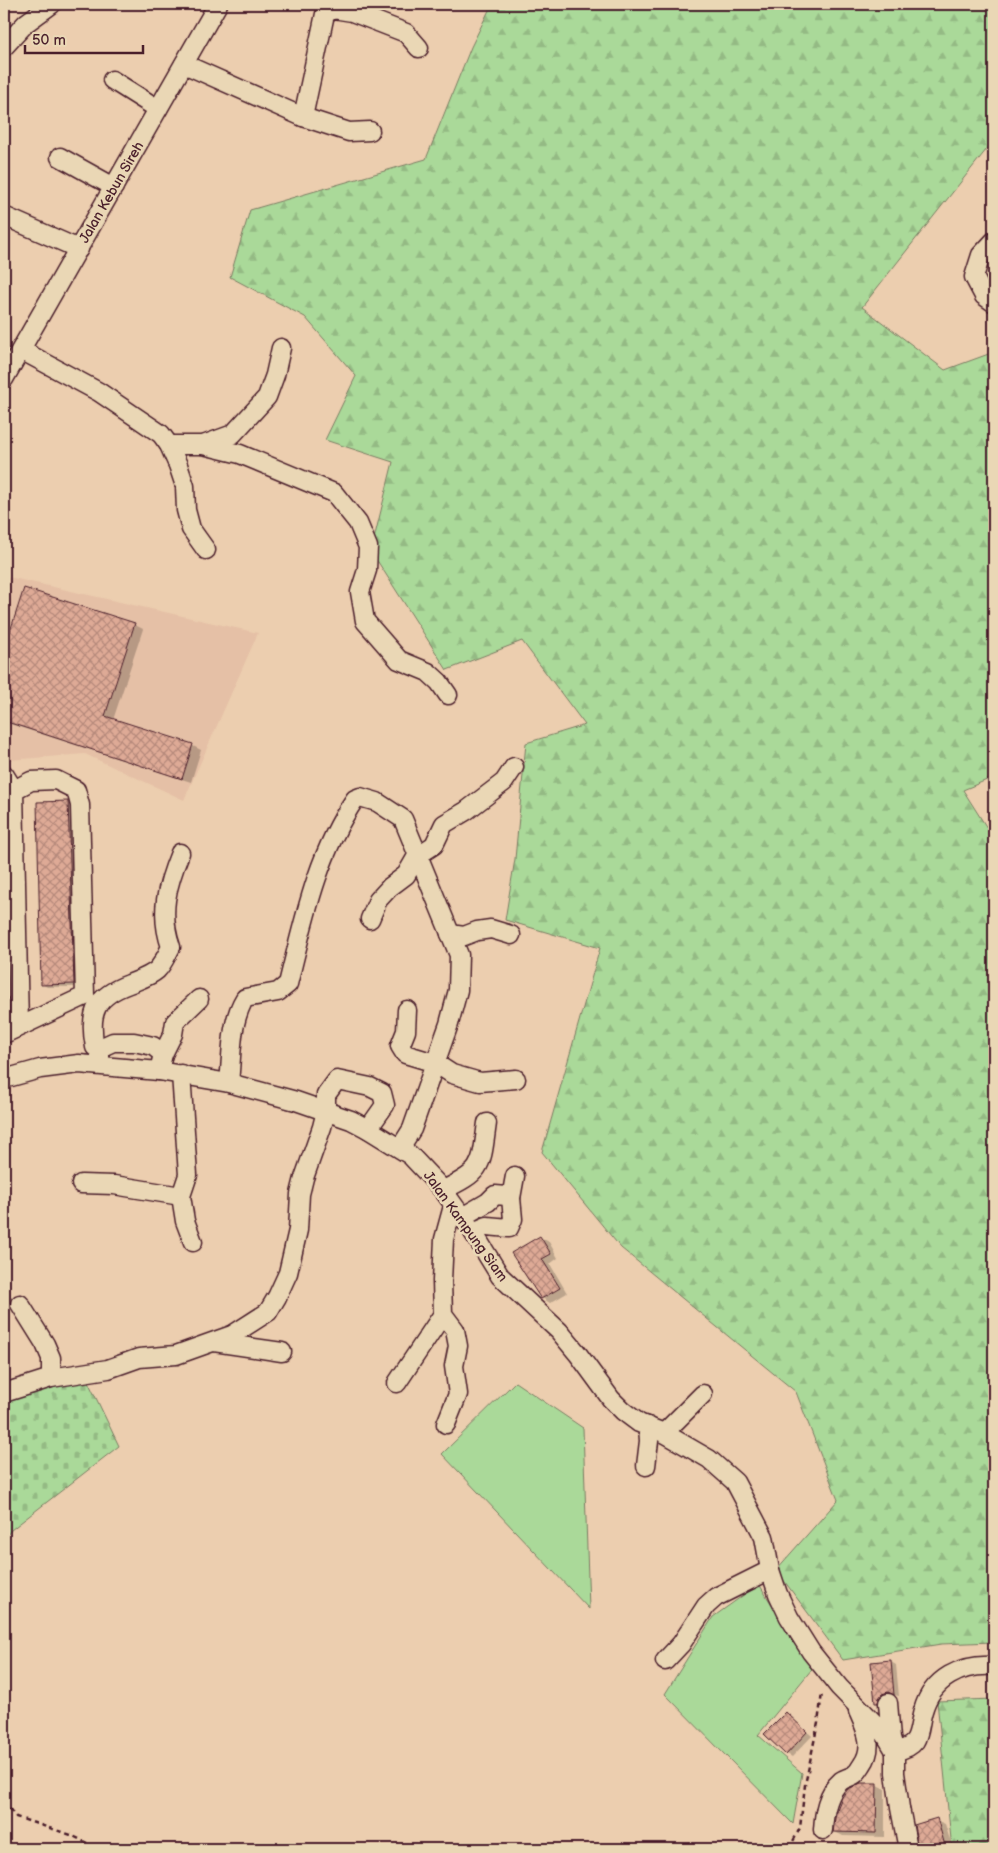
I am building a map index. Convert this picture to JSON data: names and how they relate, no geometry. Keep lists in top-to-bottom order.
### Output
{
  "streets": {
    "street": ["Jalan Kebun Sireh", "Jalan Kampung Siam"]
  },
  "scale_bar": "50 m"
}
